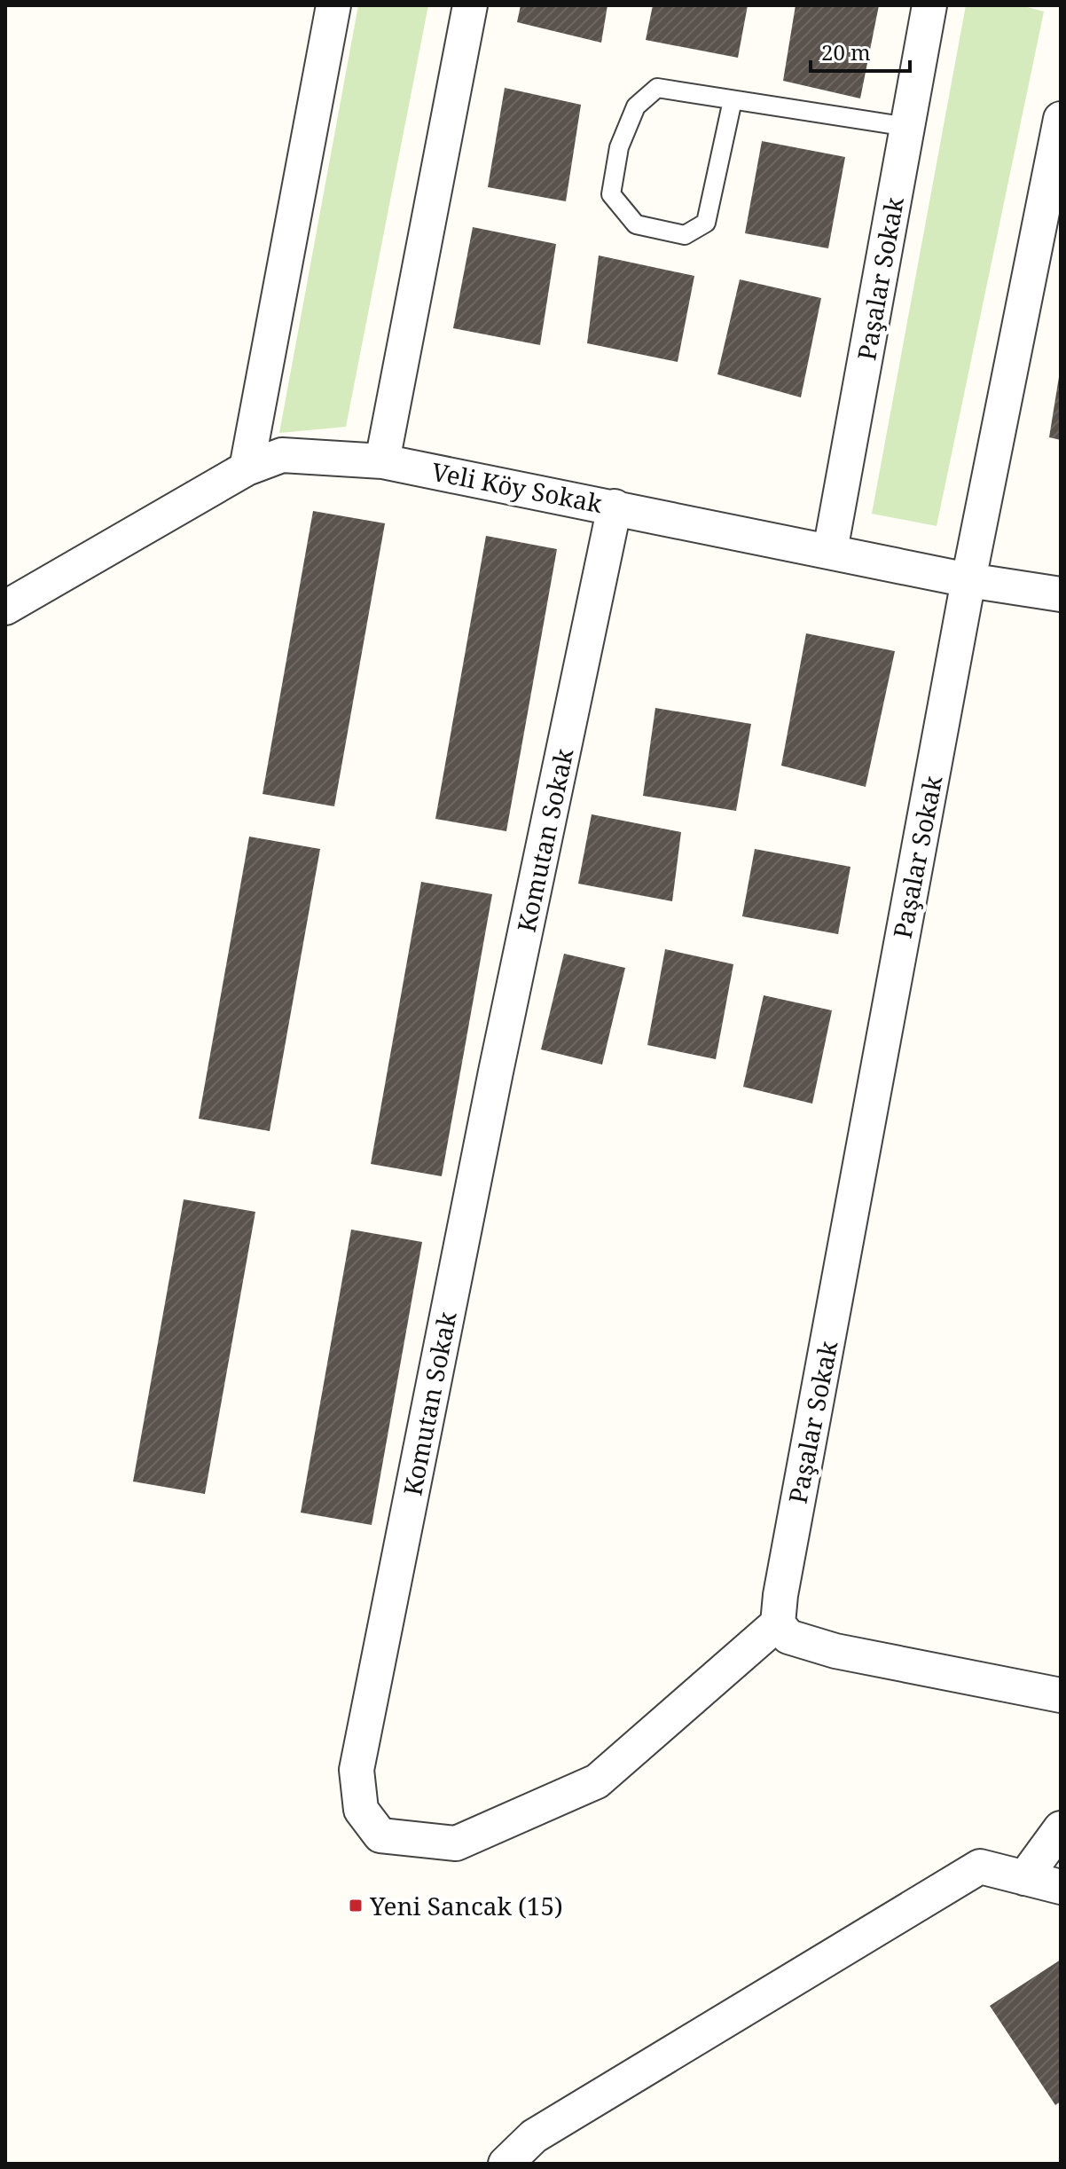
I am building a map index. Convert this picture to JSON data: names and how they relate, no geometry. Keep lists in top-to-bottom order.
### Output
{
  "streets": {
    "street": ["Paşalar Sokak", "Veli Köy Sokak", "Komutan Sokak"]
  },
  "crossings": [
    ["Paşalar Sokak", "Veli Köy Sokak"],
    ["Paşalar Sokak", "Komutan Sokak"],
    ["Veli Köy Sokak", "Komutan Sokak"]
  ],
  "places": {
    "transit": ["Yeni Sancak (15)"]
  },
  "scale_bar": "20 m"
}
